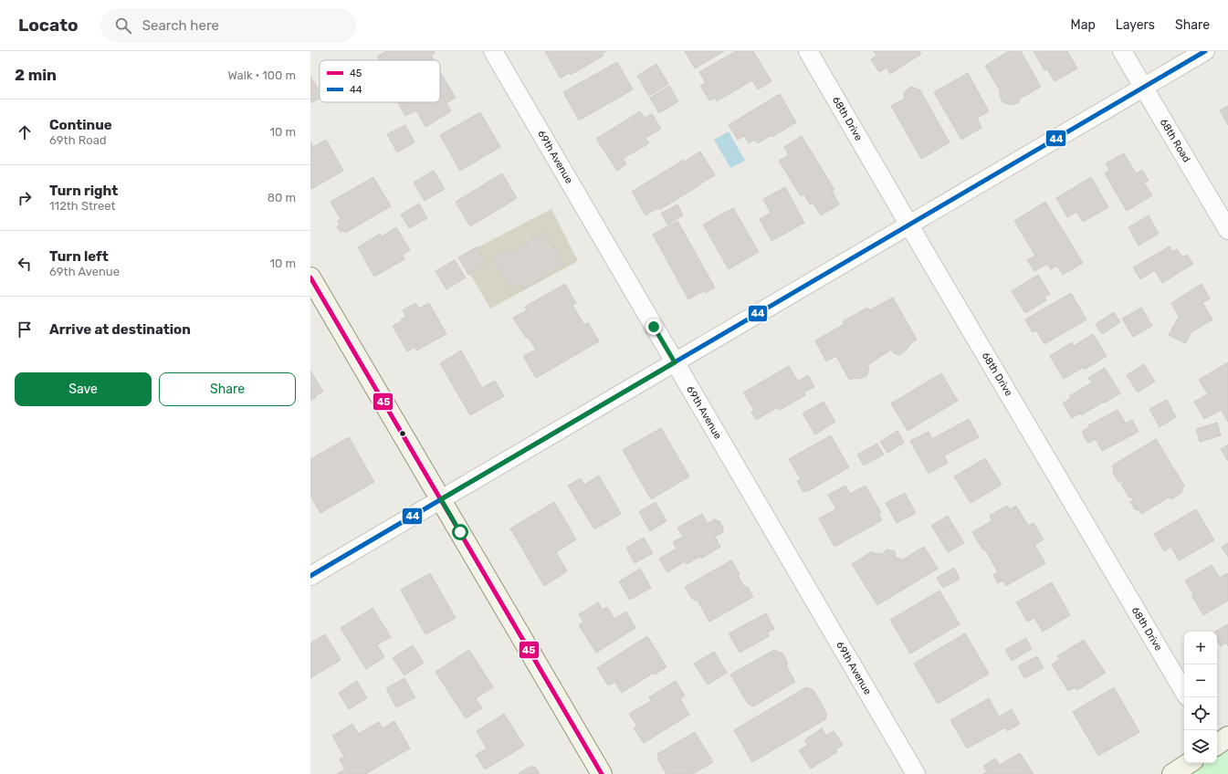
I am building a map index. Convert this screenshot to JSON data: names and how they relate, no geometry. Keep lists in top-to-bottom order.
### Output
{
  "streets": {
    "street": ["68th Drive", "68th Road", "69th Avenue"]
  },
  "lines": ["transit line 44", "transit line 45"],
  "legend": ["45", "44"],
  "page": {
    "header": "Locato",
    "search": "Search here",
    "nav": ["Map", "Layers", "Share"],
    "heading": ["2 min", "Walk · 100 m"],
    "list": [
      ["Continue", "69th Road", "10 m"],
      ["Turn right", "112th Street", "80 m"],
      ["Turn left", "69th Avenue", "10 m"],
      "Arrive at destination"
    ],
    "buttons": ["Save", "Share"],
    "map_buttons": ["+", "−"]
  }
}
